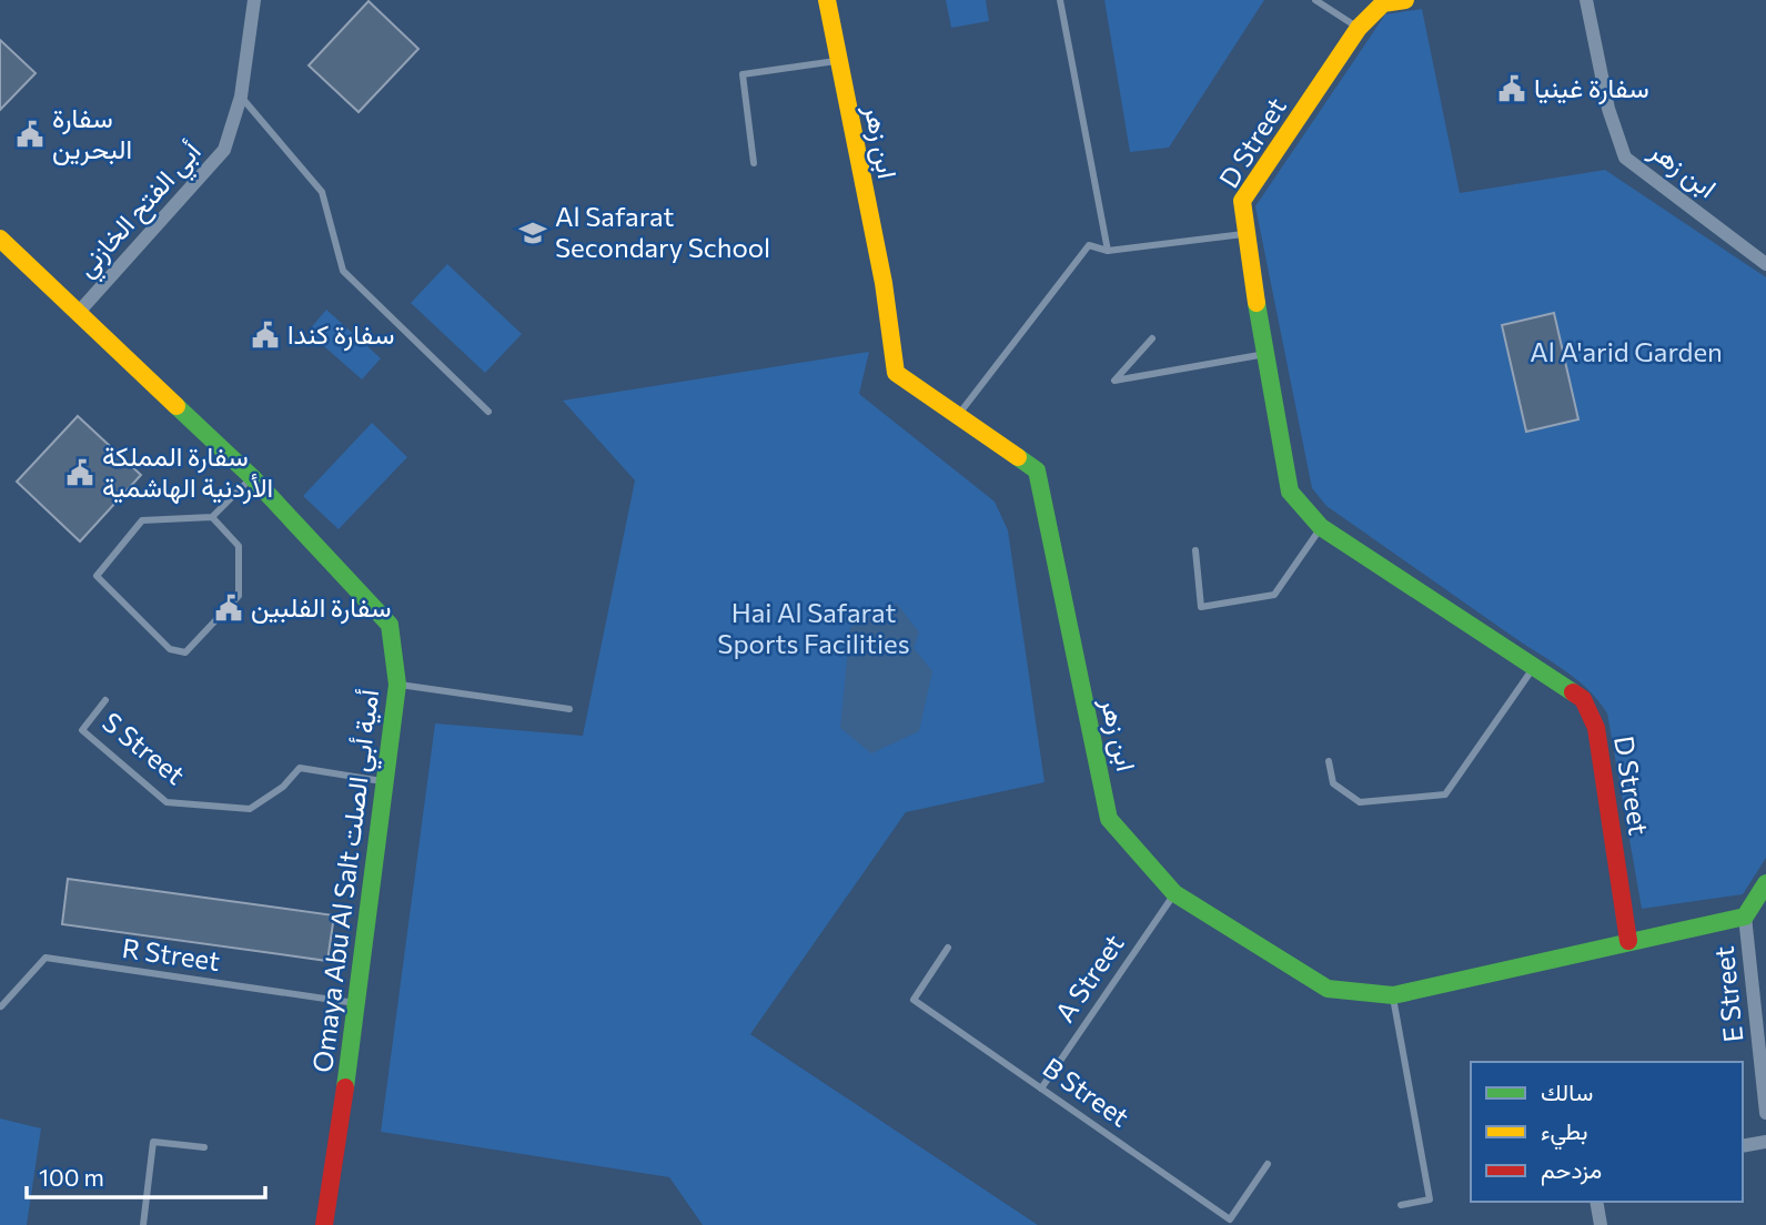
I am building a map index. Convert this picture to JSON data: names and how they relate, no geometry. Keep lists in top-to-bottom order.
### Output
{
  "streets": {
    "street": [
      "ابن زهر",
      "D Street",
      "أبي الفتح الخازني",
      "Omaya Abu Al Salt أمية أبي الصلت",
      "E Street"
    ],
    "lane": [
      "S Street",
      "R Street",
      "A Street",
      "B Street"
    ]
  },
  "crossings": [
    ["ابن زهر", "D Street"],
    ["ابن زهر", "A Street"],
    ["ابن زهر", "E Street"],
    ["أبي الفتح الخازني", "Omaya Abu Al Salt أمية أبي الصلت"],
    ["S Street", "Omaya Abu Al Salt أمية أبي الصلت"],
    ["Omaya Abu Al Salt أمية أبي الصلت", "R Street"],
    ["A Street", "B Street"]
  ],
  "parks": ["Al A'arid Garden", "Hai Al Safarat Sports Facilities"],
  "places": {
    "public building": [
      "سفارة غينيا",
      "سفارة البحرين",
      "سفارة كندا",
      "سفارة المملكة الأردنية الهاشمية",
      "سفارة الفلبين"
    ],
    "school or university": ["Al Safarat Secondary School"]
  },
  "legend": ["سالك", "بطيء", "مزدحم"],
  "scale_bar": "100 m"
}
